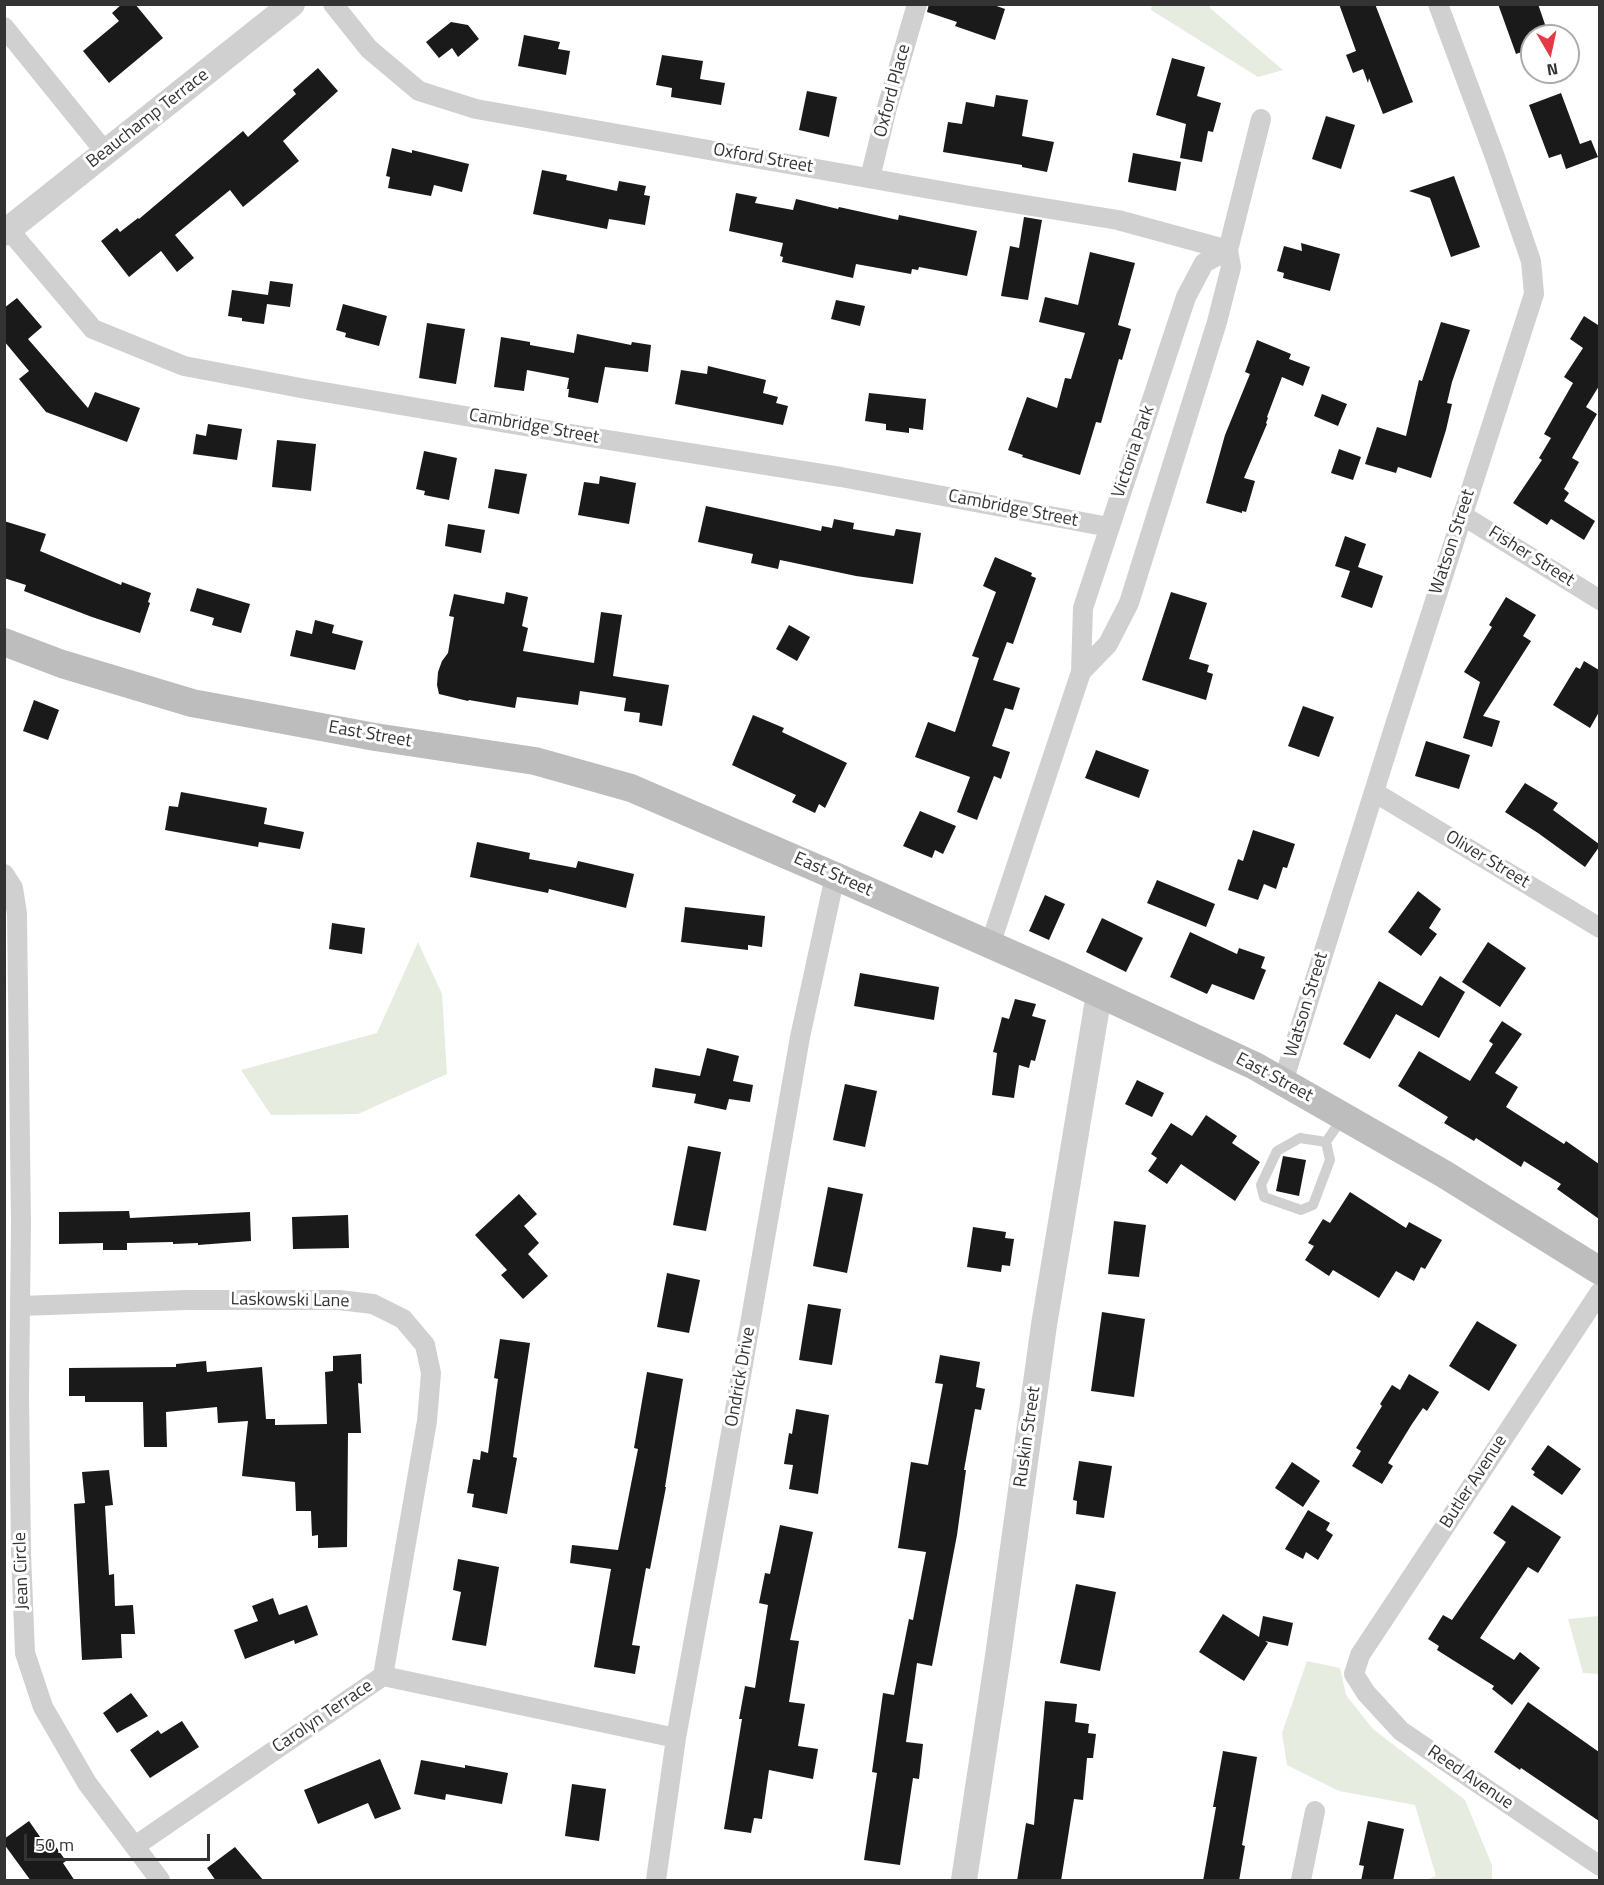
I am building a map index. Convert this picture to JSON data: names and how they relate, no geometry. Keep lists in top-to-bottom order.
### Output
{
  "streets": {
    "main road": ["East Street"],
    "street": [
      "Oxford Place",
      "Beauchamp Terrace",
      "Oxford Street",
      "Cambridge Street",
      "Victoria Park",
      "Watson Street",
      "Fisher Street",
      "Oliver Street",
      "Laskowski Lane",
      "Ondrick Drive",
      "Ruskin Street",
      "Butler Avenue",
      "Jean Circle",
      "Carolyn Terrace",
      "Reed Avenue"
    ]
  },
  "crossings": [
    ["Oxford Place", "Oxford Street"],
    ["Beauchamp Terrace", "Cambridge Street"],
    ["Oxford Street", "Victoria Park"],
    ["Cambridge Street", "Victoria Park"],
    ["Victoria Park", "East Street"],
    ["Watson Street", "Fisher Street"],
    ["Watson Street", "East Street"],
    ["Watson Street", "Oliver Street"],
    ["East Street", "Ondrick Drive"],
    ["East Street", "Ruskin Street"],
    ["Laskowski Lane", "Jean Circle"],
    ["Laskowski Lane", "Carolyn Terrace"],
    ["Ondrick Drive", "Carolyn Terrace"],
    ["Butler Avenue", "Reed Avenue"],
    ["Jean Circle", "Carolyn Terrace"]
  ],
  "scale_bar": "50 m",
  "north": "bottom"
}
